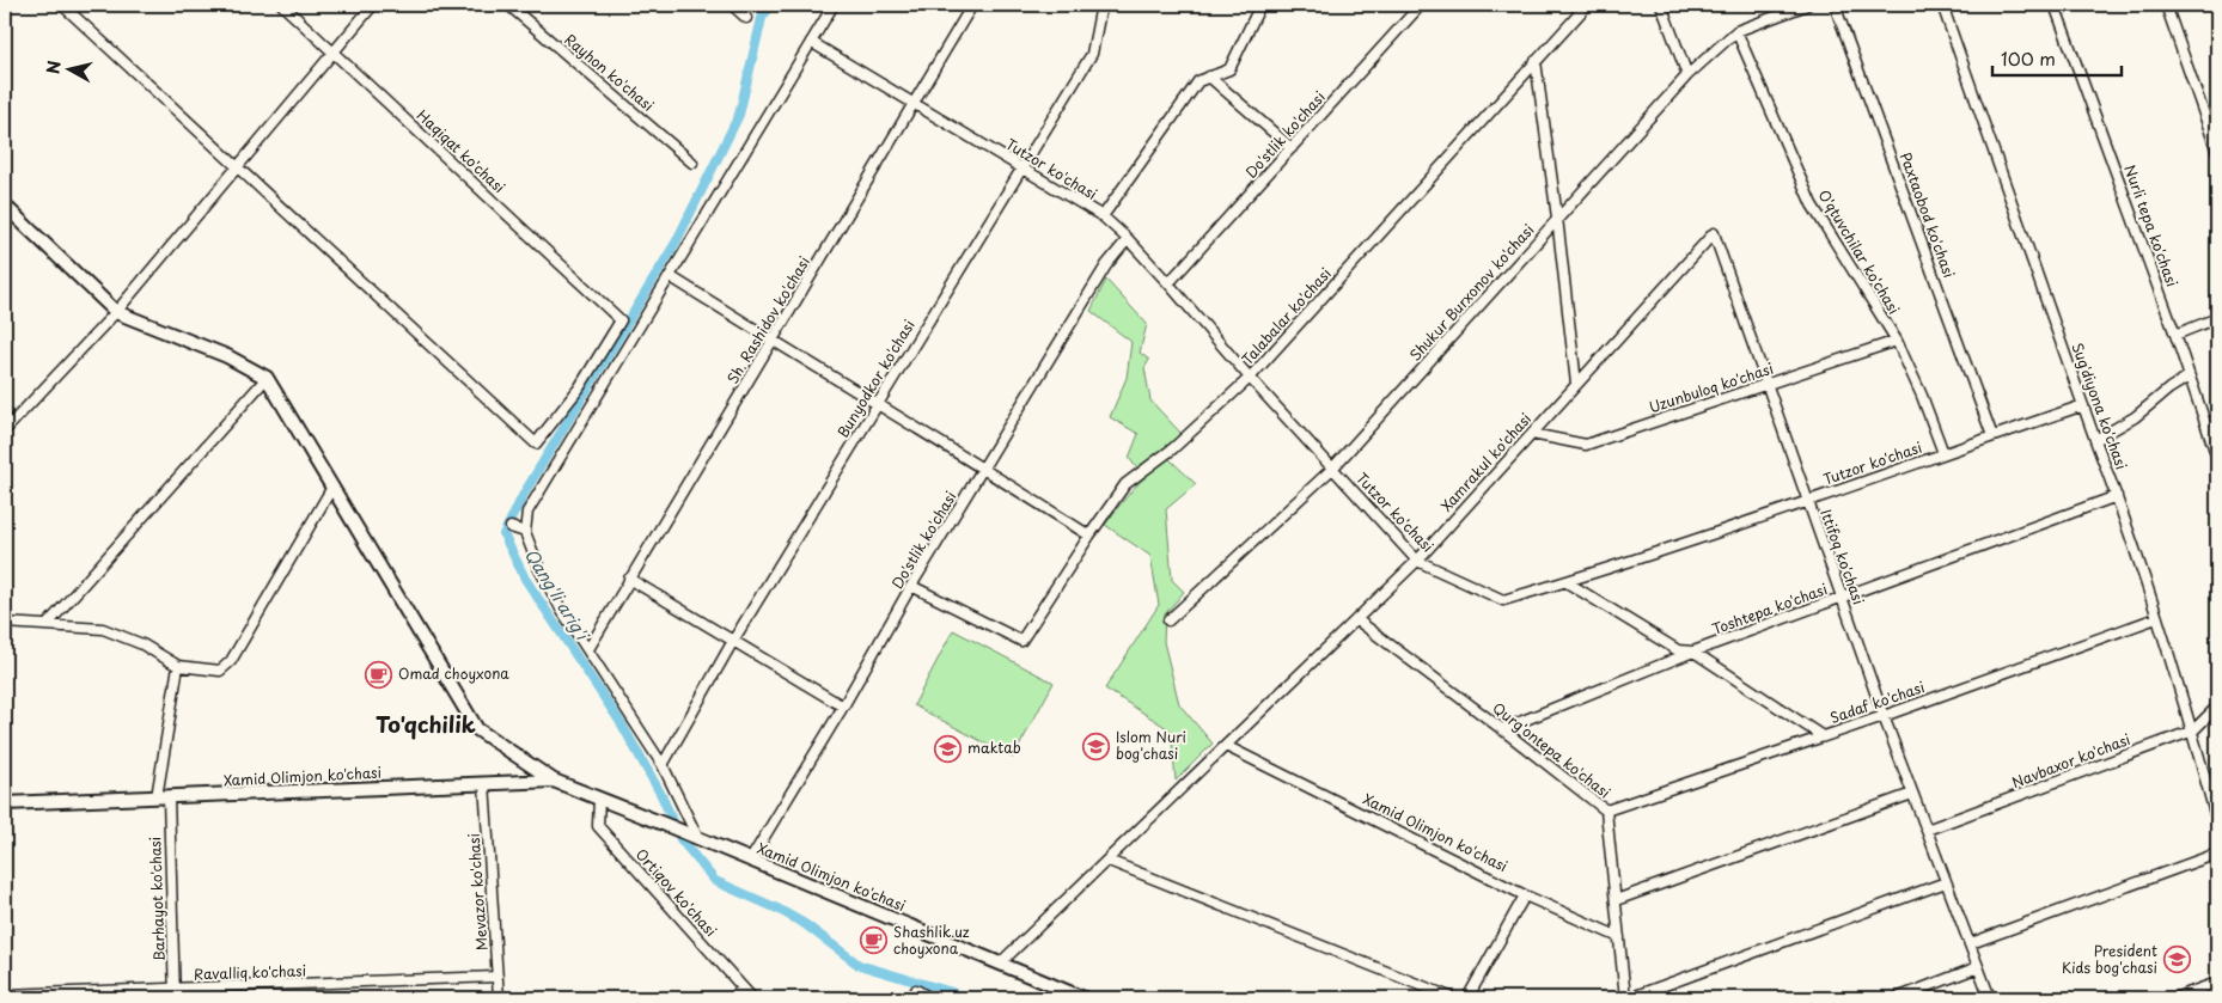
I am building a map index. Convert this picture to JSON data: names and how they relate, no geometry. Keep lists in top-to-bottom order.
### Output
{
  "streets": {
    "main road": ["Xamid Olimjon ko'chasi"],
    "street": [
      "Rayhon ko'chasi",
      "Do'stlik ko'chasi",
      "Haqiqat ko'chasi",
      "Tutzor ko'chasi",
      "Paxtaobod ko'chasi",
      "Nurli tepa ko'chasi",
      "O'qtuvchilar ko'chasi",
      "Shukur Burxonov ko'chasi",
      "Talabalar ko'chasi",
      "Sh. Rashidov ko'chasi",
      "Bunyodkor ko'chasi",
      "Uzunbuloq ko'chasi",
      "Sug'diyona ko'chasi",
      "Xamrakul ko'chasi",
      "Ittifoq ko'chasi",
      "Toshtepa ko'chasi",
      "Sadaf ko'chasi",
      "Qurg'ontepa ko'chasi",
      "Navbaxor ko'chasi",
      "Mevazor ko'chasi",
      "Ortiqov ko'chasi",
      "Barhayot ko'chasi",
      "Ravalliq ko'chasi"
    ]
  },
  "crossings": [
    ["Do'stlik ko'chasi", "Tutzor ko'chasi"],
    ["Do'stlik ko'chasi", "Talabalar ko'chasi"],
    ["Do'stlik ko'chasi", "Xamid Olimjon ko'chasi"],
    ["Tutzor ko'chasi", "Paxtaobod ko'chasi"],
    ["Tutzor ko'chasi", "O'qtuvchilar ko'chasi"],
    ["Tutzor ko'chasi", "Shukur Burxonov ko'chasi"],
    ["Tutzor ko'chasi", "Talabalar ko'chasi"],
    ["Tutzor ko'chasi", "Sh. Rashidov ko'chasi"],
    ["Tutzor ko'chasi", "Bunyodkor ko'chasi"],
    ["Tutzor ko'chasi", "Sug'diyona ko'chasi"],
    ["Tutzor ko'chasi", "Xamrakul ko'chasi"],
    ["Tutzor ko'chasi", "Ittifoq ko'chasi"],
    ["O'qtuvchilar ko'chasi", "Shukur Burxonov ko'chasi"],
    ["O'qtuvchilar ko'chasi", "Uzunbuloq ko'chasi"],
    ["Uzunbuloq ko'chasi", "Xamrakul ko'chasi"],
    ["Uzunbuloq ko'chasi", "Ittifoq ko'chasi"],
    ["Sug'diyona ko'chasi", "Toshtepa ko'chasi"],
    ["Sug'diyona ko'chasi", "Sadaf ko'chasi"],
    ["Sug'diyona ko'chasi", "Navbaxor ko'chasi"],
    ["Xamrakul ko'chasi", "Ittifoq ko'chasi"],
    ["Xamrakul ko'chasi", "Qurg'ontepa ko'chasi"],
    ["Xamrakul ko'chasi", "Xamid Olimjon ko'chasi"],
    ["Ittifoq ko'chasi", "Toshtepa ko'chasi"],
    ["Ittifoq ko'chasi", "Sadaf ko'chasi"],
    ["Ittifoq ko'chasi", "Qurg'ontepa ko'chasi"],
    ["Ittifoq ko'chasi", "Navbaxor ko'chasi"],
    ["Toshtepa ko'chasi", "Qurg'ontepa ko'chasi"],
    ["Sadaf ko'chasi", "Qurg'ontepa ko'chasi"],
    ["Qurg'ontepa ko'chasi", "Xamid Olimjon ko'chasi"],
    ["Xamid Olimjon ko'chasi", "Mevazor ko'chasi"],
    ["Xamid Olimjon ko'chasi", "Ortiqov ko'chasi"],
    ["Xamid Olimjon ko'chasi", "Barhayot ko'chasi"],
    ["Mevazor ko'chasi", "Ravalliq ko'chasi"],
    ["Barhayot ko'chasi", "Ravalliq ko'chasi"]
  ],
  "districts": ["To'qchilik"],
  "water": ["Qang'li arig'i"],
  "places": {
    "cafe": ["Omad choyxona", "Shashlik.uz choyxona"],
    "school or university": ["Islom Nuri bog'chasi", "maktab", "President Kids bog'chasi"]
  },
  "scale_bar": "100 m",
  "north": "left"
}
